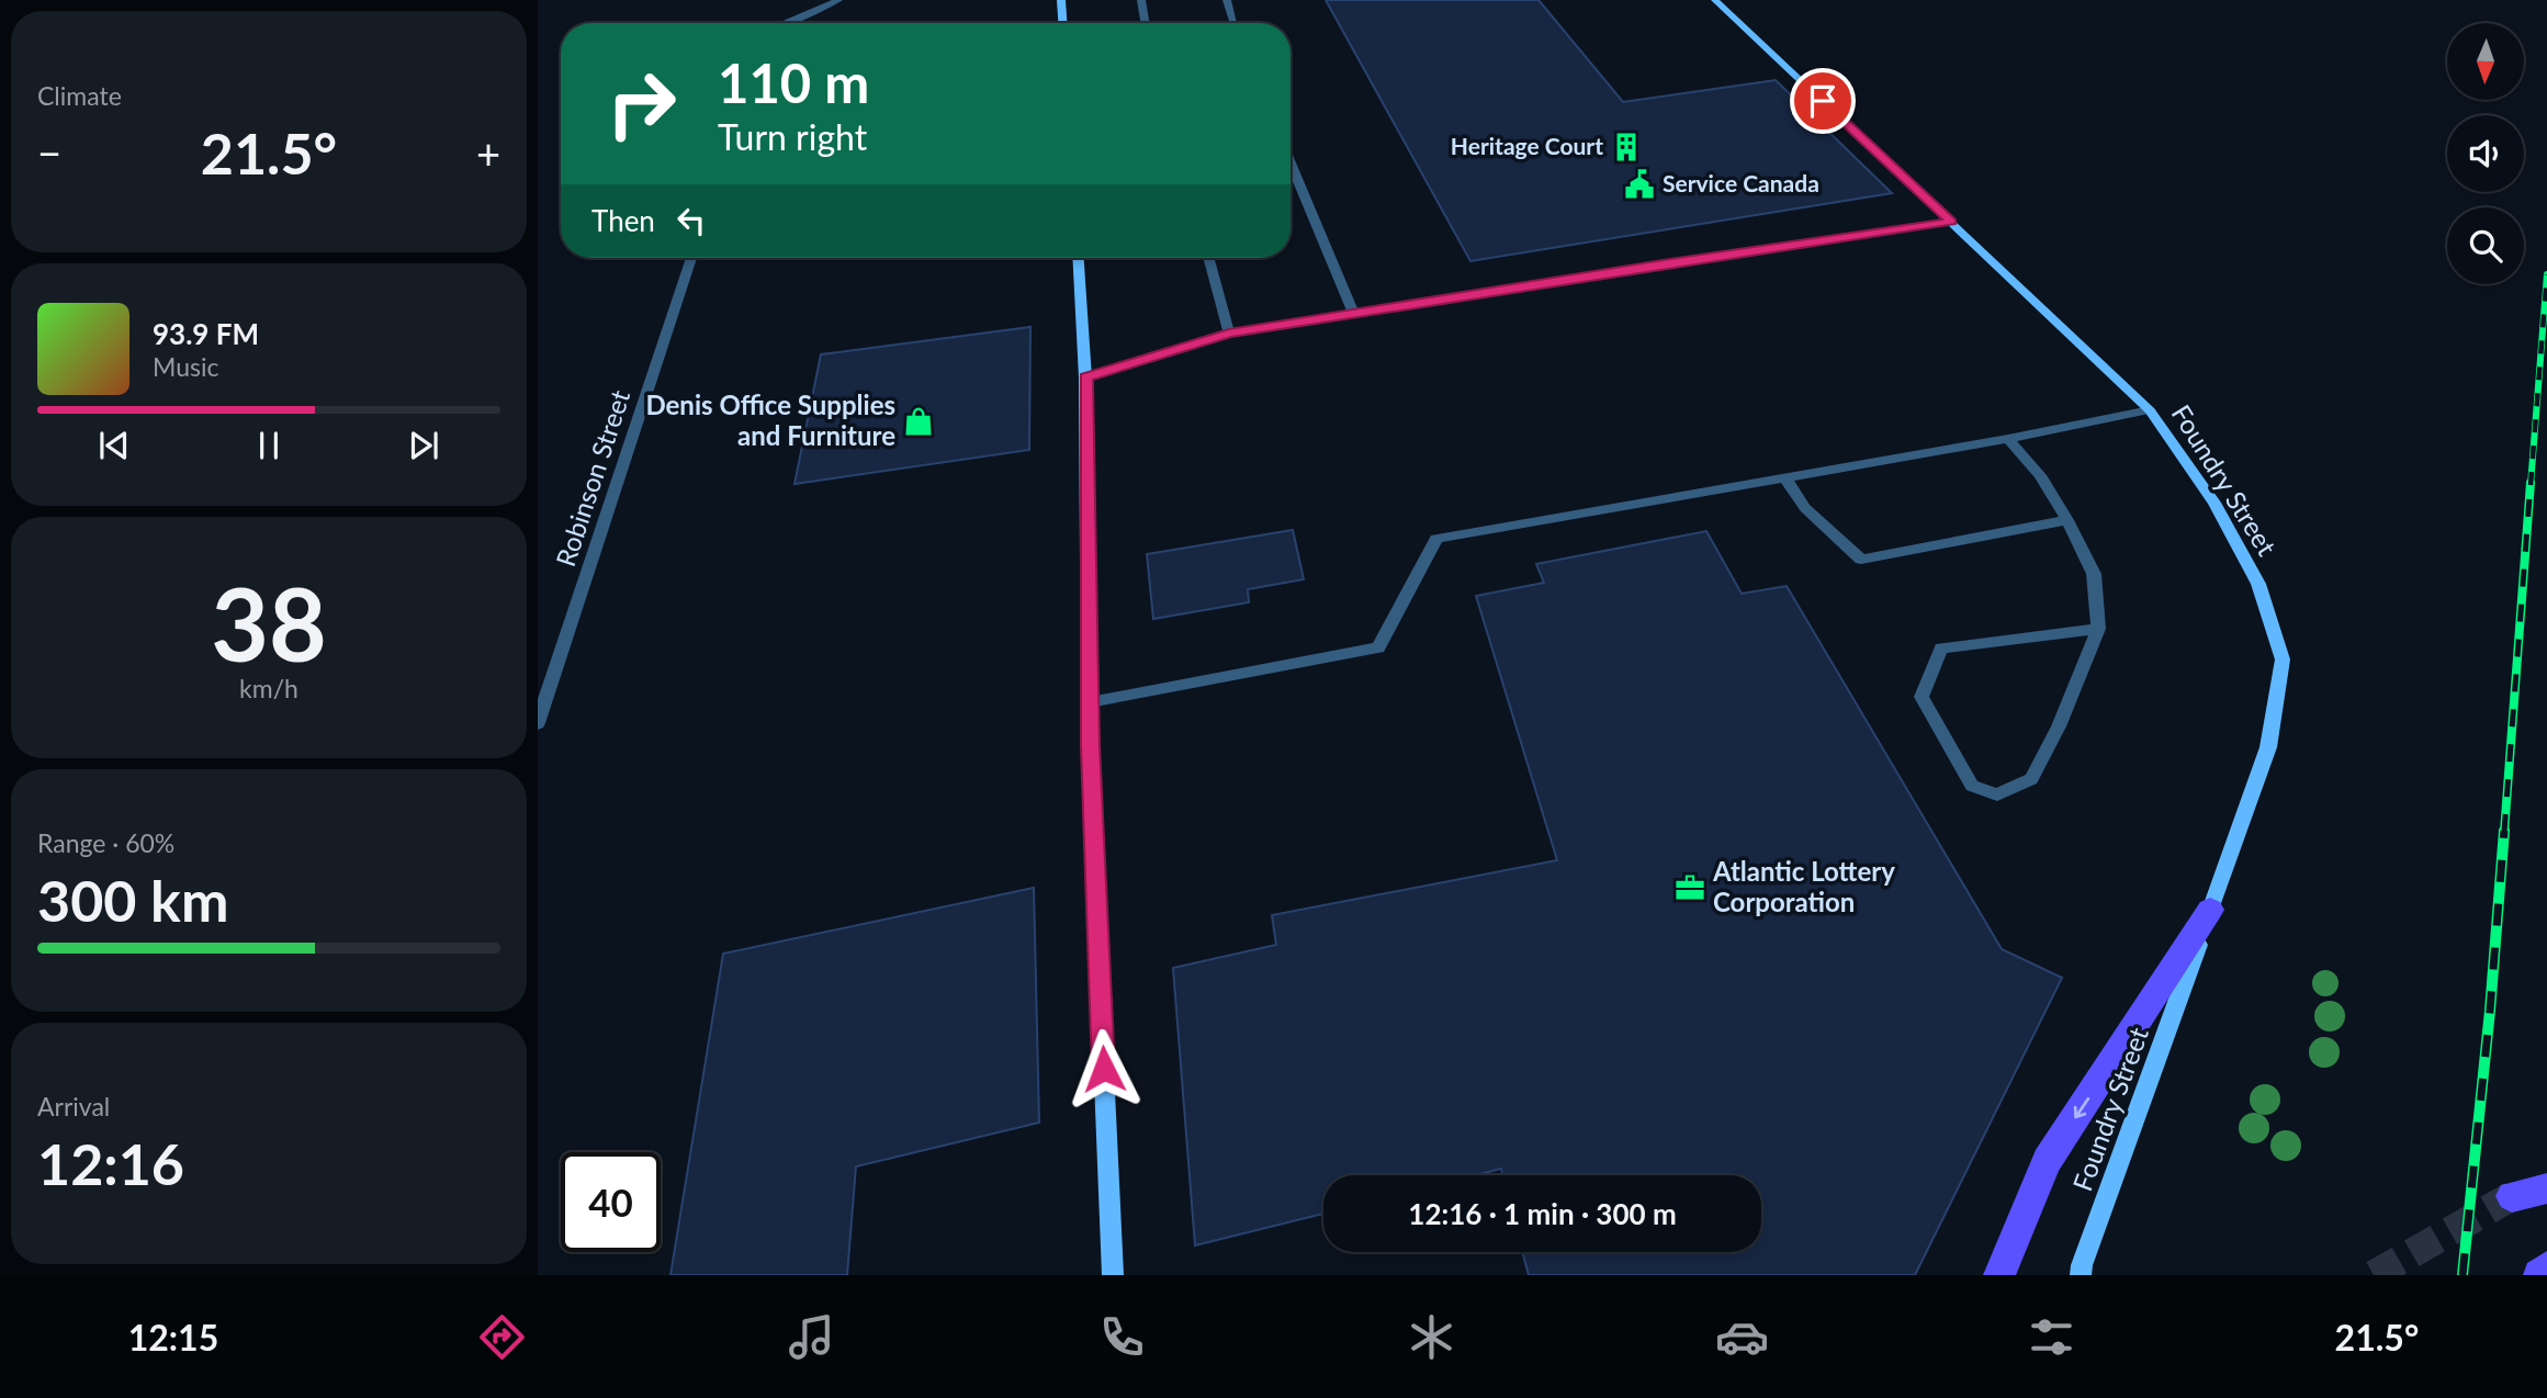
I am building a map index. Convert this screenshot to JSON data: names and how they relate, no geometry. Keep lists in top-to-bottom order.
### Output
{
  "streets": {
    "street": ["Robinson Street", "Foundry Street"]
  },
  "places": {
    "building": ["Heritage Court"],
    "public building": ["Service Canada"],
    "shop": ["Denis Office Supplies and Furniture"],
    "office": ["Atlantic Lottery Corporation"]
  },
  "north": "bottom",
  "page": {
    "tile": [
      "Climate",
      ["38", "km/h"],
      ["Range · 60%", "300 km"],
      ["Arrival", "12:16"]
    ],
    "turn": ["110 m", "Turn right"],
    "heat": ["−", "21.5°", "+"],
    "then": "Then",
    "song": ["93.9 FM", "Music"],
    "limit": "40",
    "trip": "12:16 · 1 min · 300 m",
    "tabs": ["12:15", "21.5°"]
  }
}
